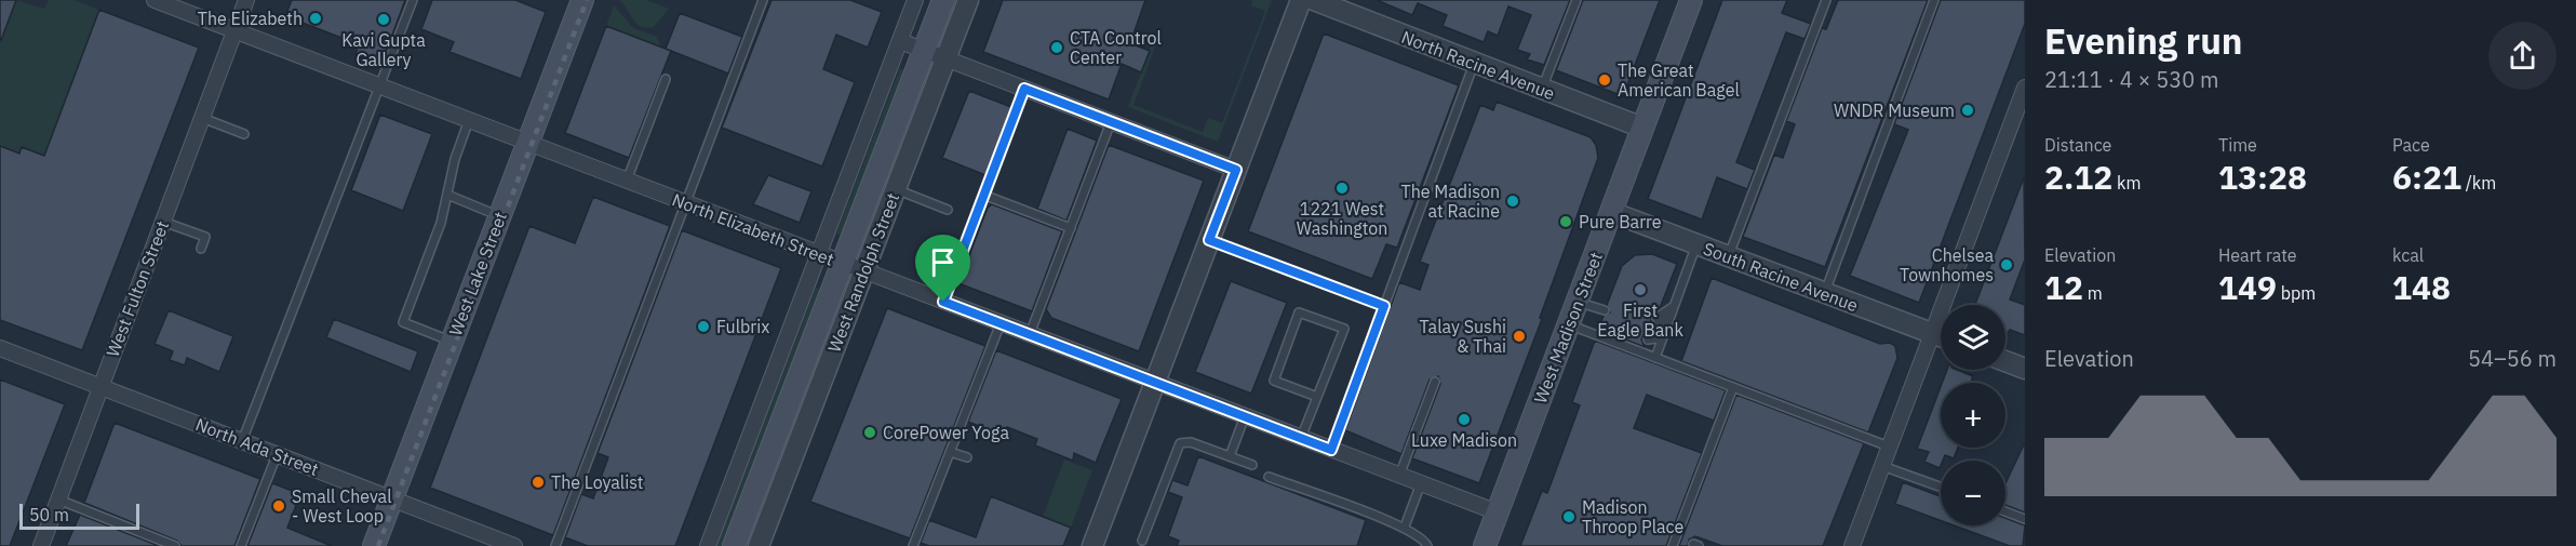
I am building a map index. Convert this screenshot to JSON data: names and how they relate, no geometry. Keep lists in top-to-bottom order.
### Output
{
  "streets": {
    "main road": ["West Randolph Street", "West Lake Street", "West Madison Street"],
    "street": [
      "North Racine Avenue",
      "North Elizabeth Street",
      "South Racine Avenue",
      "West Fulton Street",
      "North Ada Street"
    ]
  },
  "crossings": [
    ["North Racine Avenue", "West Madison Street"],
    ["North Elizabeth Street", "West Randolph Street"],
    ["North Elizabeth Street", "West Lake Street"],
    ["North Elizabeth Street", "West Fulton Street"],
    ["North Elizabeth Street", "West Madison Street"],
    ["West Lake Street", "North Ada Street"],
    ["South Racine Avenue", "West Madison Street"],
    ["West Fulton Street", "North Ada Street"]
  ],
  "places": [
    "The Elizabeth",
    "Kavi Gupta Gallery",
    "CTA Control Center",
    "The Great American Bagel",
    "WNDR Museum",
    "1221 West Washington",
    "The Madison at Racine",
    "Pure Barre",
    "Chelsea Townhomes",
    "First Eagle Bank",
    "Fulbrix",
    "Talay Sushi & Thai",
    "Luxe Madison",
    "CorePower Yoga",
    "The Loyalist",
    "Small Cheval - West Loop",
    "Madison Throop Place"
  ],
  "scale_bar": "50 m",
  "page": {
    "heading": ["Evening run", "21:11 · 4 × 530 m"],
    "stats": [
      ["Distance", "2.12 km"],
      ["Time", "13:28"],
      ["Pace", "6:21 /km"],
      ["Elevation", "12 m"],
      ["Heart rate", "149 bpm"],
      ["kcal", "148"]
    ],
    "map_buttons": ["+", "−"],
    "chart": ["Elevation", "54–56 m"],
    "scale": "50 m"
  }
}
